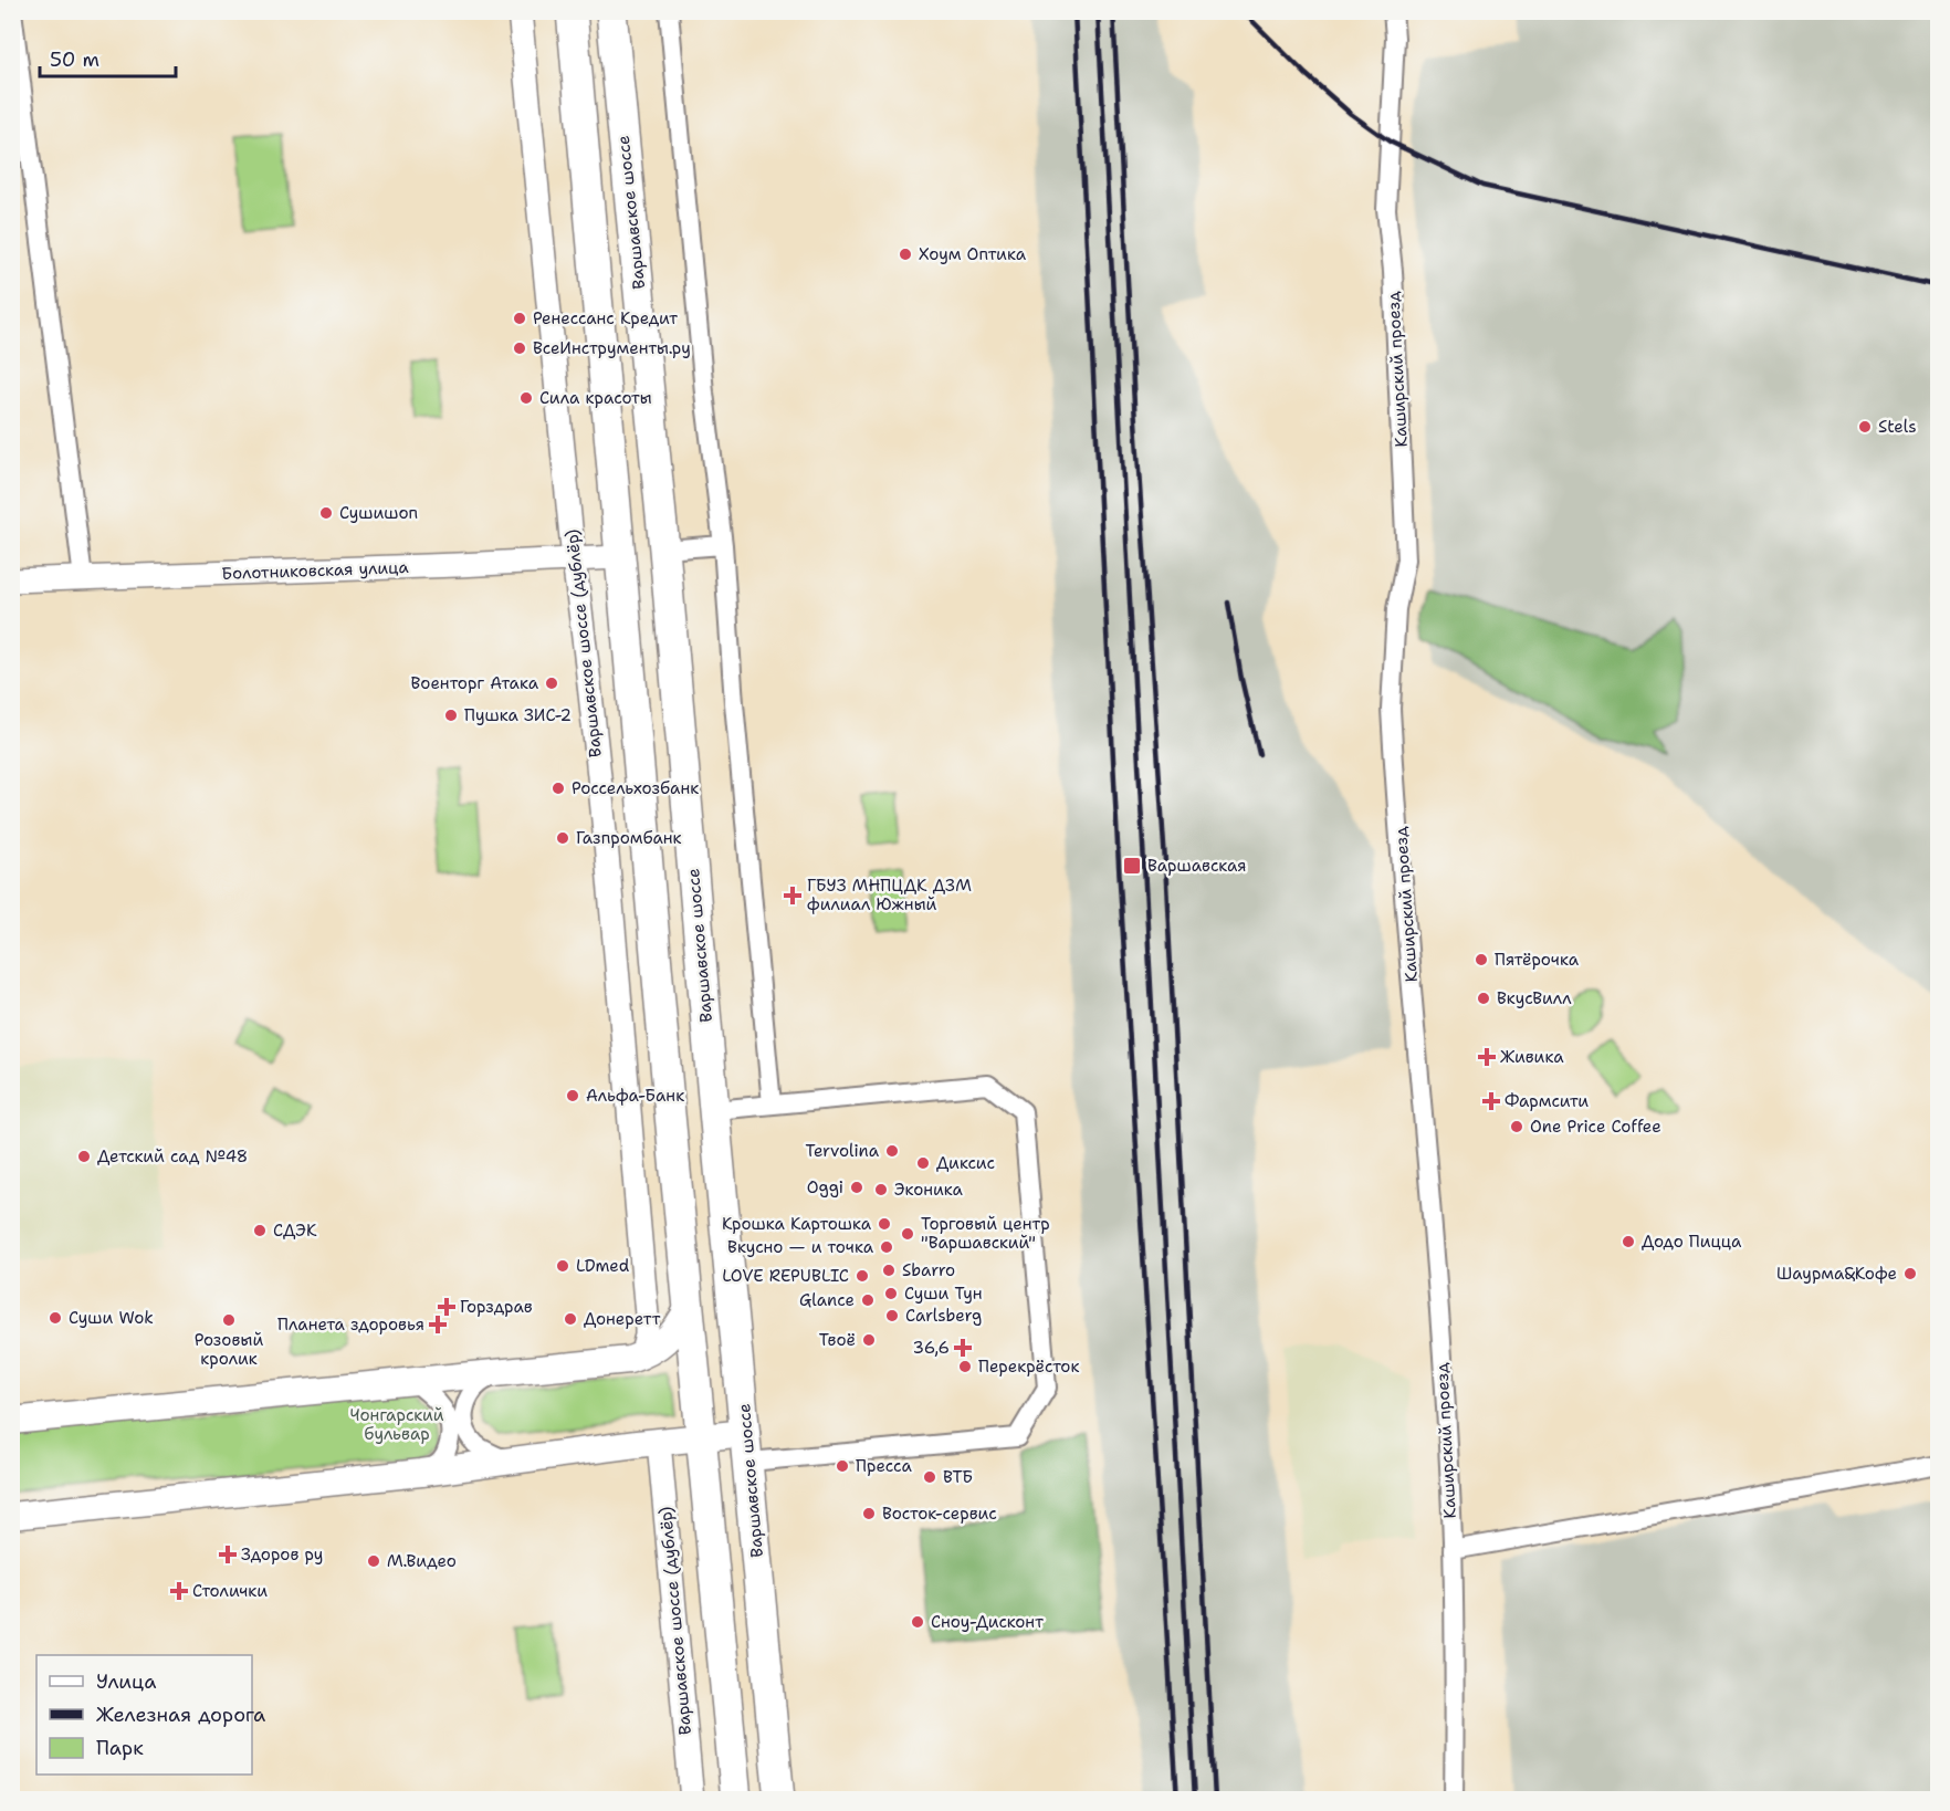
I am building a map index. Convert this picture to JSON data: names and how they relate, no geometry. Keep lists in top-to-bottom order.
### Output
{
  "streets": {
    "main road": ["Варшавское шоссе"],
    "street": ["Каширский проезд", "Болотниковская улица", "Варшавское шоссе (дублёр)"]
  },
  "crossings": [
    ["Болотниковская улица", "Варшавское шоссе (дублёр)"]
  ],
  "parks": ["Чонгарский бульвар"],
  "places": {
    "other": [
      "Хоум Оптика",
      "Ренессанс Кредит",
      "ВсеИнструменты.ру",
      "Сила красоты",
      "Stels",
      "Сушишоп",
      "Военторг Атака",
      "Пушка ЗИС-2",
      "Россельхозбанк",
      "Газпромбанк",
      "Пятёрочка",
      "ВкусВилл",
      "Альфа-Банк",
      "One Price Coffee",
      "Tervolina",
      "Детский сад №48",
      "Диксис",
      "Oggi",
      "Эконика",
      "Крошка Картошка",
      "СДЭК",
      "Торговый центр \"Варшавский\"",
      "Додо Пицца",
      "Вкусно — и точка",
      "LDmed",
      "Sbarro",
      "Шаурма&Кофе",
      "LOVE REPUBLIC",
      "Суши Тун",
      "Glance",
      "Carlsberg",
      "Суши Wok",
      "Донеретт",
      "Розовый кролик",
      "Твоё",
      "Перекрёсток",
      "Пресса",
      "ВТБ",
      "Восток-сервис",
      "М.Видео",
      "Сноу-Дисконт"
    ],
    "transit": ["Варшавская"],
    "health": [
      "ГБУЗ МНПЦДК ДЗМ филиал Южный",
      "Живика",
      "Фармсити",
      "Горздрав",
      "Планета здоровья",
      "36,6",
      "Здоров ру",
      "Столички"
    ]
  },
  "legend": ["Улица", "Железная дорога", "Парк"],
  "scale_bar": "50 m"
}
